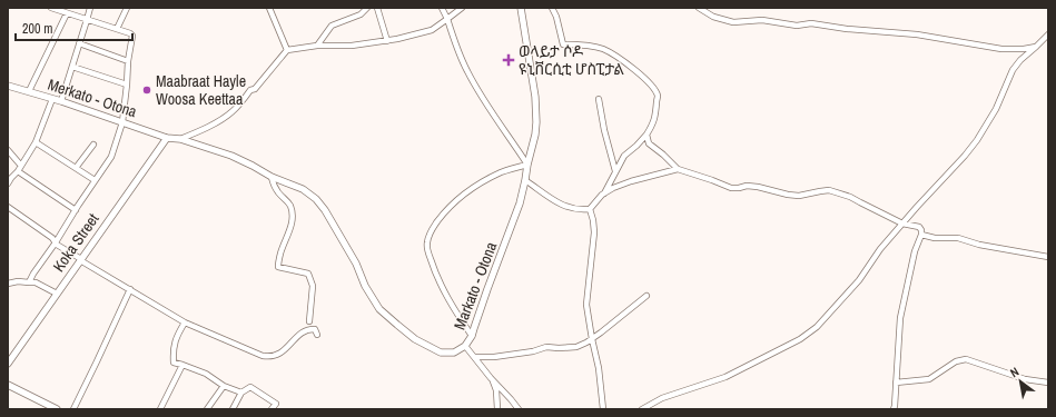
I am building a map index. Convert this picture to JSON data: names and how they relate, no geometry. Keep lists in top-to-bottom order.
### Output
{
  "streets": {
    "main road": ["Merkato - Otona", "Koka Street", "Markato - Otona"]
  },
  "crossings": [
    ["Merkato - Otona", "Koka Street"],
    ["Merkato - Otona", "Markato - Otona"],
    ["Koka Street", "Markato - Otona"]
  ],
  "places": {
    "health": ["ወላይታ ሶዶ ዩኒቨርሲቲ ሆስፒታል"],
    "other": ["Maabraat Hayle Woosa Keettaa"]
  },
  "scale_bar": "200 m",
  "north": "top left"
}
